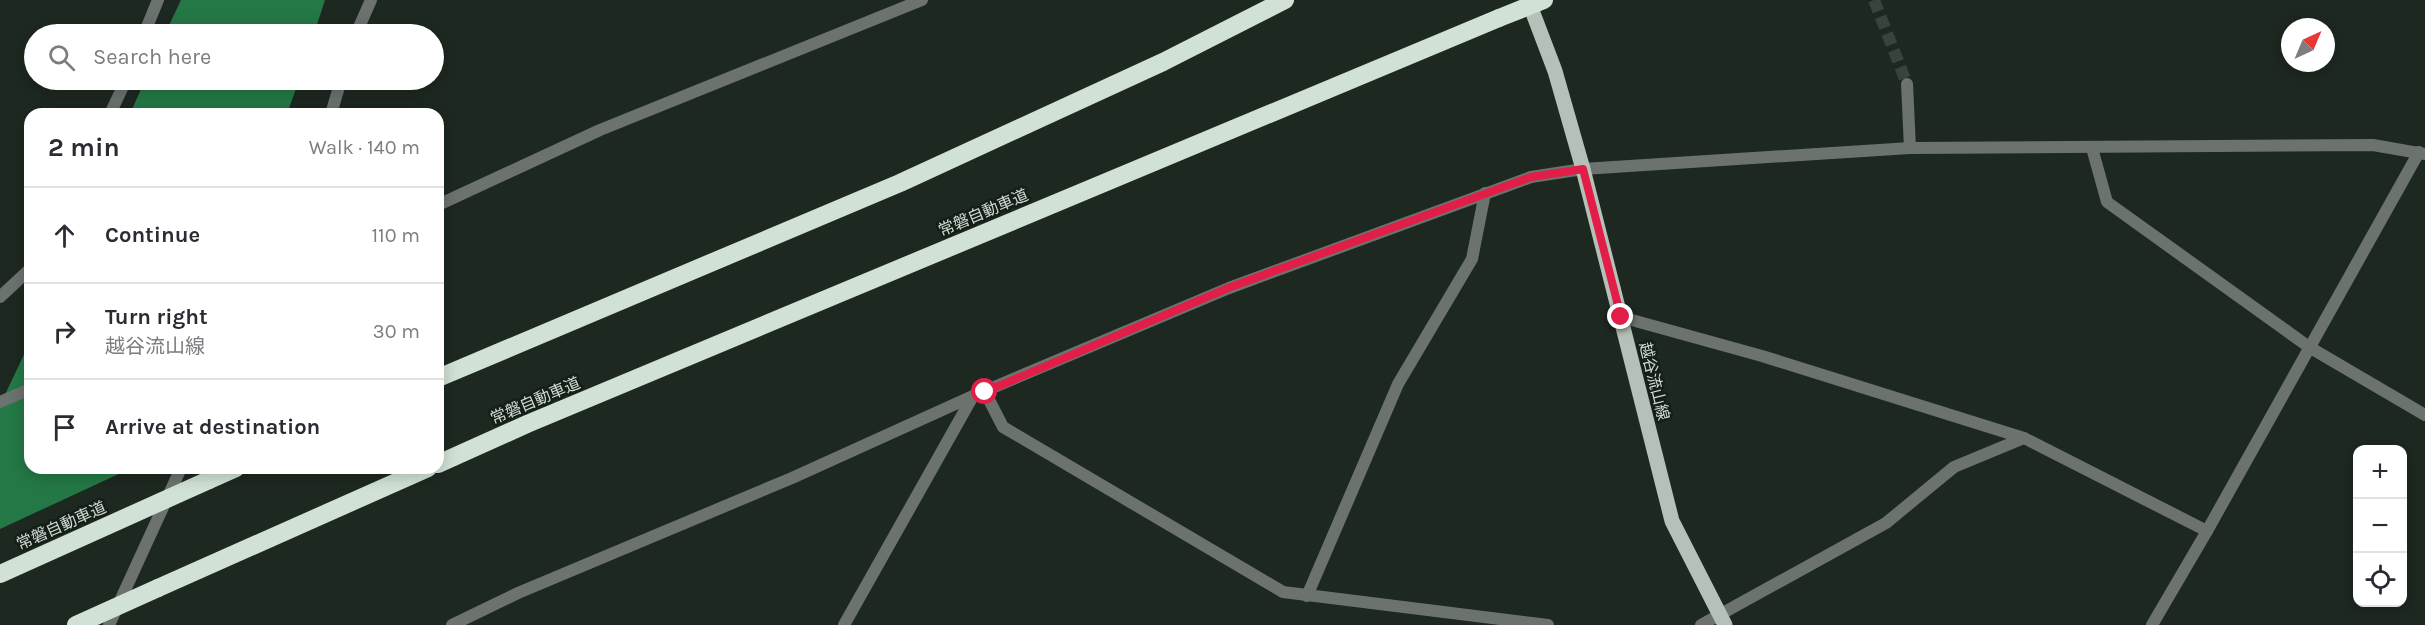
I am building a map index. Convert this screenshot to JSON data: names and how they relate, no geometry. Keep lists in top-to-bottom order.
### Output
{
  "streets": {
    "highway": ["常磐自動車道"],
    "main road": ["越谷流山線"]
  },
  "north": "top right",
  "page": {
    "search": "Search here",
    "heading": ["2 min", "Walk · 140 m"],
    "list": [
      ["Continue", "110 m"],
      ["Turn right", "越谷流山線", "30 m"],
      "Arrive at destination"
    ],
    "map_buttons": ["+", "−"]
  }
}
